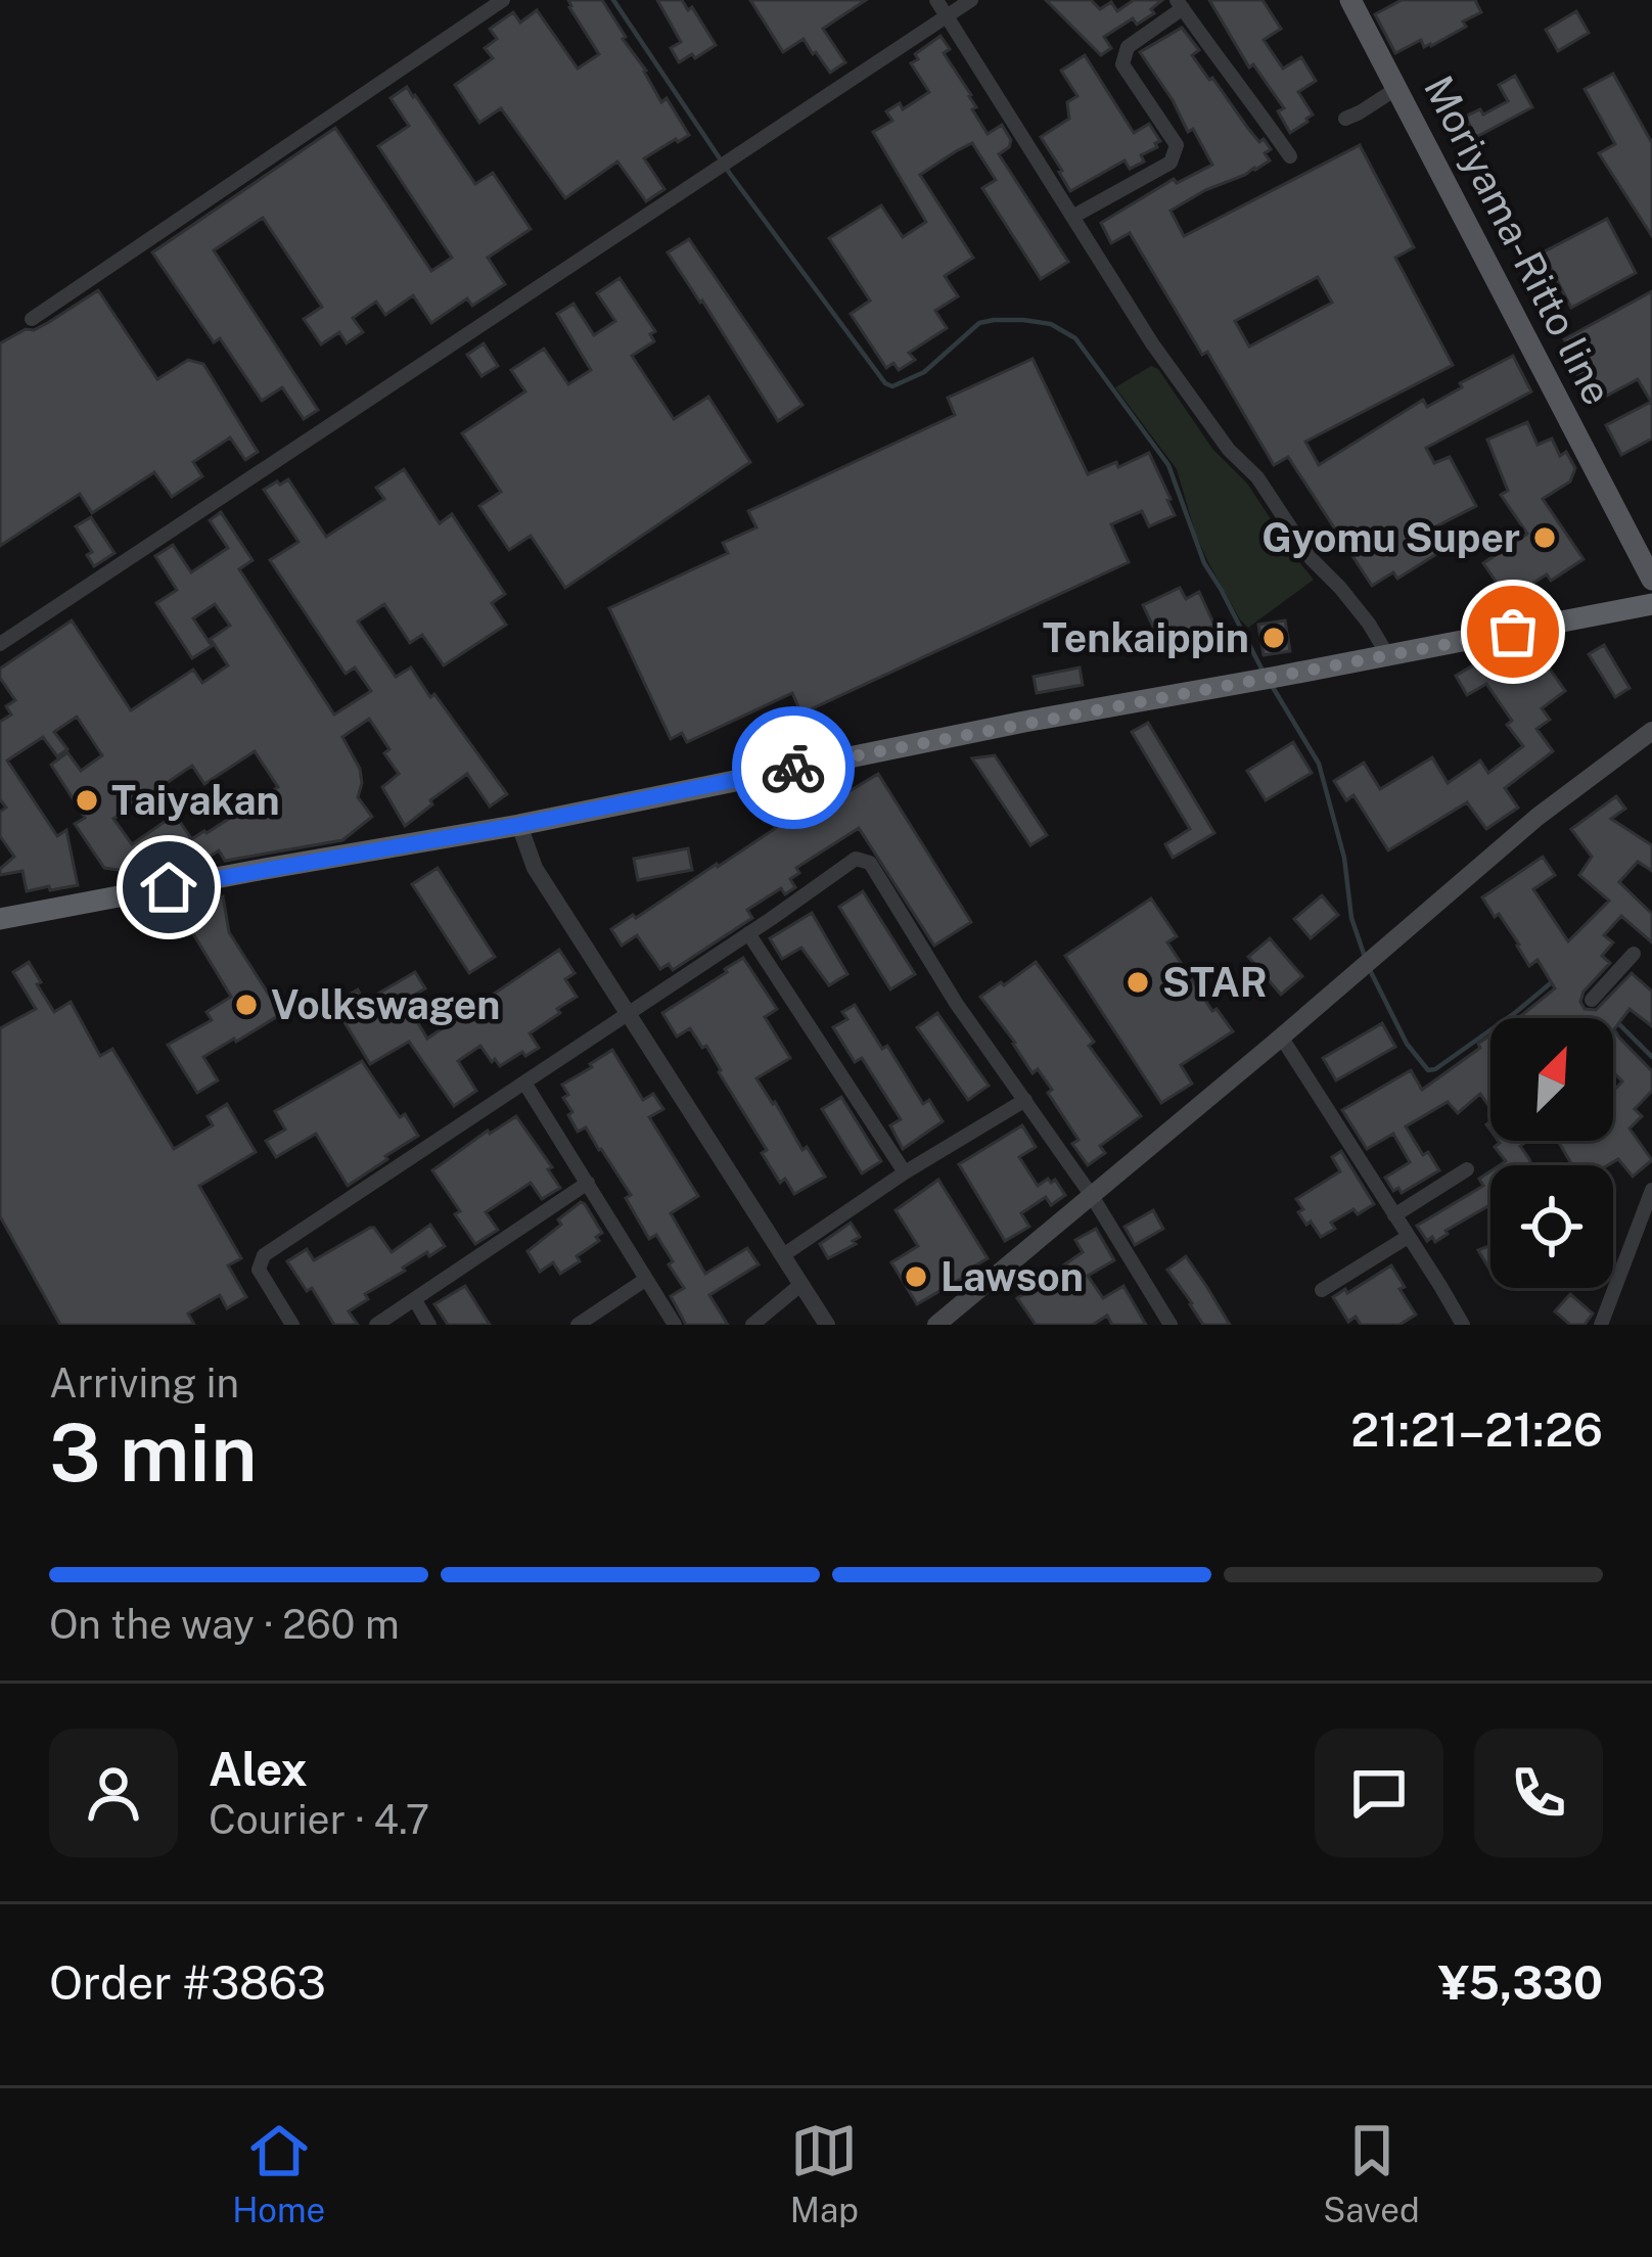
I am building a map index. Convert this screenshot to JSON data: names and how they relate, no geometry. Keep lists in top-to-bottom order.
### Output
{
  "streets": {
    "main road": ["Moriyama-Ritto line"]
  },
  "places": [
    "Gyomu Super",
    "Tenkaippin",
    "Taiyakan",
    "STAR",
    "Volkswagen",
    "Lawson"
  ],
  "north": "top right",
  "page": {
    "heading": ["3 min", "Arriving in", "21:21–21:26"],
    "panel": [
      "Alex",
      "Courier · 4.7",
      "Order #3863",
      "¥5,330"
    ],
    "bar": "On the way · 260 m",
    "tabs": ["Home", "Map", "Saved"]
  }
}
